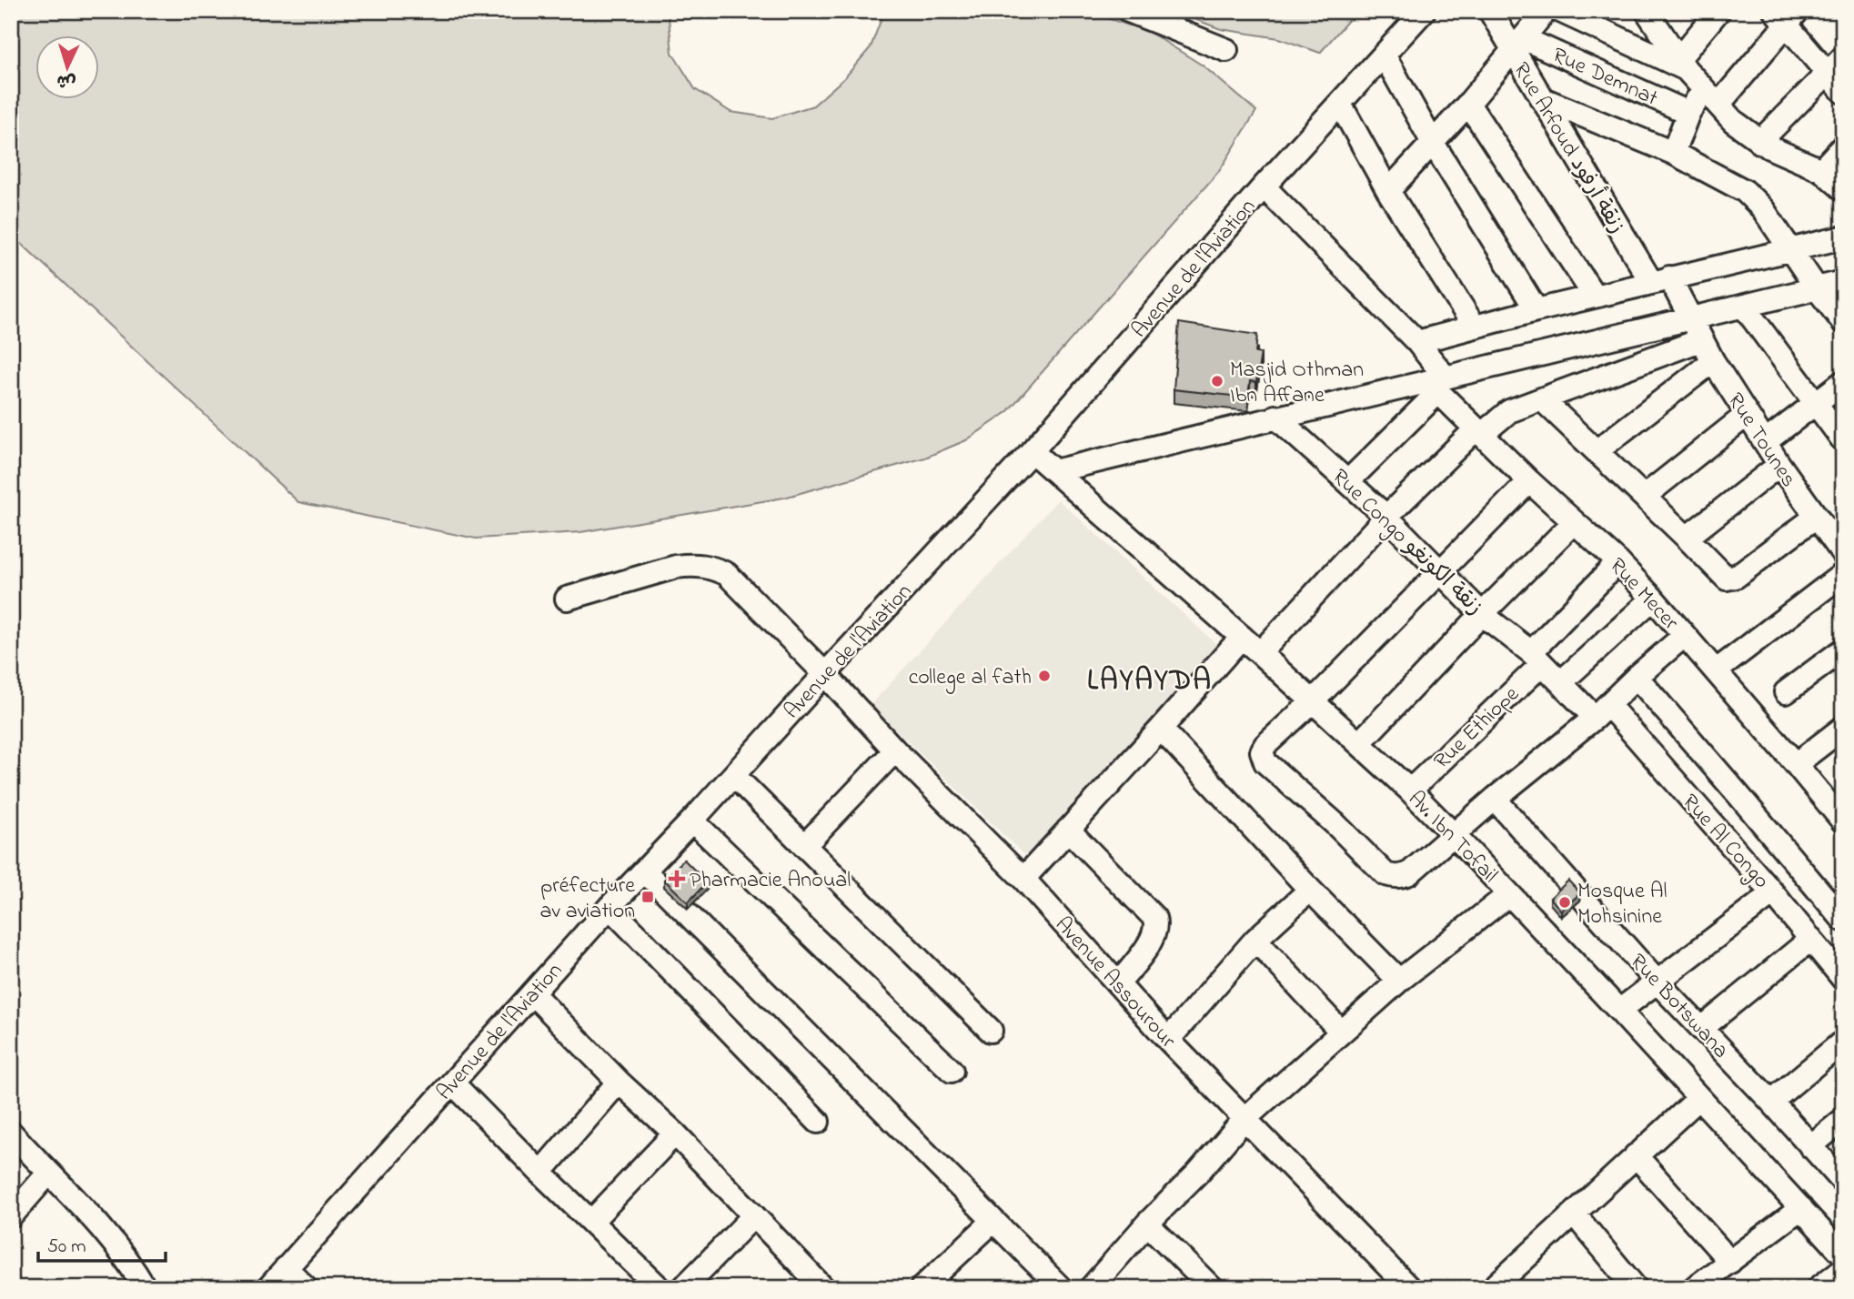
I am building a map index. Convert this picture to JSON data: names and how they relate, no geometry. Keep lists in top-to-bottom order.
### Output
{
  "streets": {
    "street": [
      "Rue Demnat",
      "Rue Arfoud زنقة أرفود",
      "Avenue de l'Aviation",
      "Rue Tounes",
      "Rue Congo زنقة الكونغو",
      "Rue Mecer",
      "Rue Ethiope",
      "Av. Ibn Tofail",
      "Rue Al Congo",
      "Avenue Assourour",
      "Rue Botswana"
    ]
  },
  "crossings": [
    ["Rue Demnat", "Rue Arfoud زنقة أرفود"],
    ["Rue Arfoud زنقة أرفود", "Rue Tounes"],
    ["Avenue de l'Aviation", "Rue Mecer"],
    ["Avenue de l'Aviation", "Av. Ibn Tofail"],
    ["Avenue de l'Aviation", "Avenue Assourour"],
    ["Rue Congo زنقة الكونغو", "Rue Ethiope"],
    ["Rue Congo زنقة الكونغو", "Rue Al Congo"],
    ["Rue Mecer", "Rue Ethiope"],
    ["Rue Ethiope", "Av. Ibn Tofail"]
  ],
  "districts": ["LAYAYDA"],
  "places": {
    "other": ["Masjid Othman Ibn Affane", "college al fath", "Mosque Al Mohsinine"],
    "health": ["Pharmacie Anoual"],
    "transit": ["préfecture av aviation"]
  },
  "scale_bar": "50 m",
  "north": "bottom"
}
